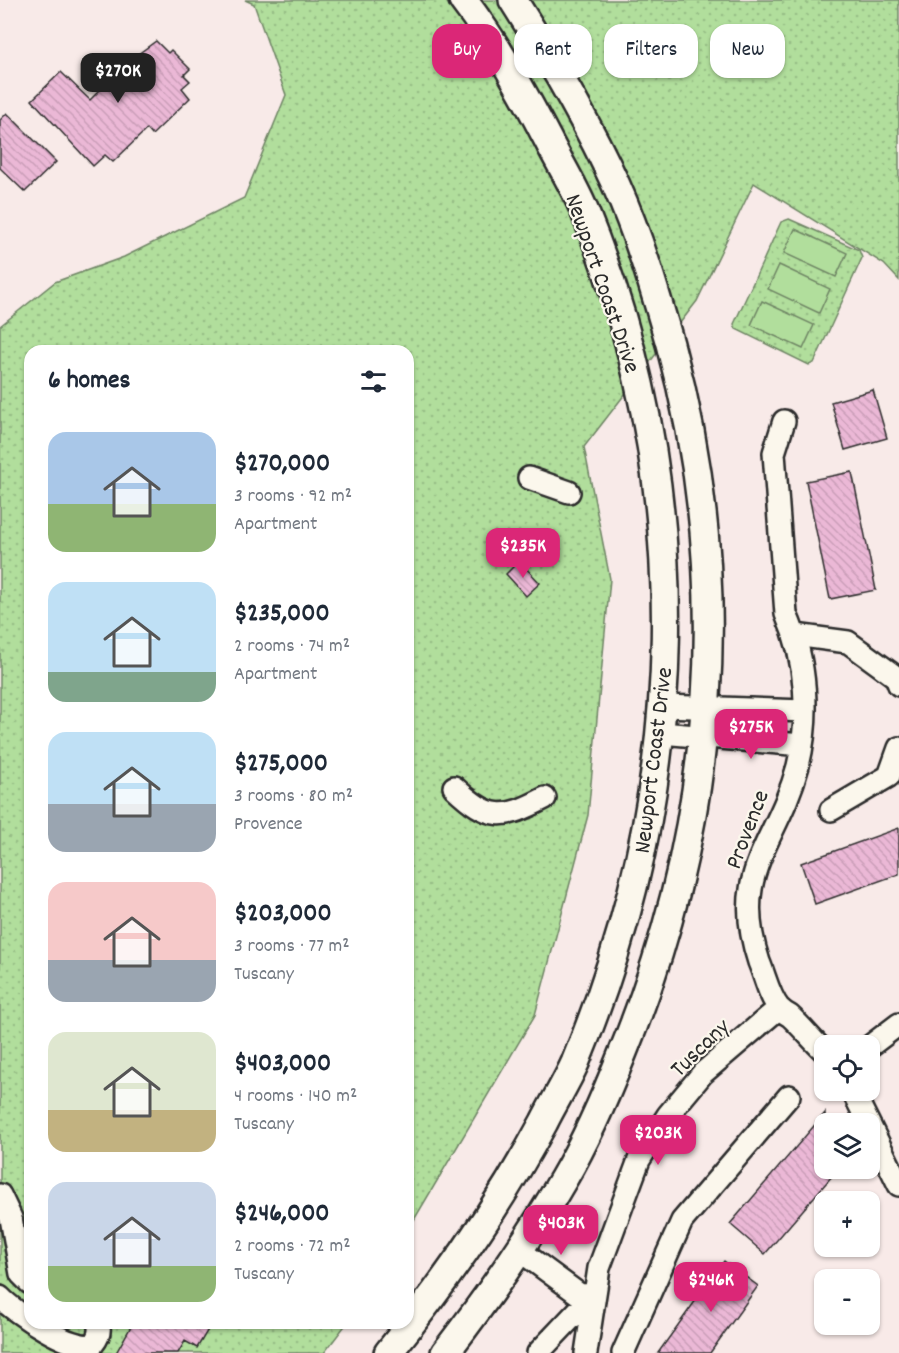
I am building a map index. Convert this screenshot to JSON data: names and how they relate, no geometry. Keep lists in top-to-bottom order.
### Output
{
  "streets": {
    "main road": ["Newport Coast Drive"],
    "street": ["Provence", "Tuscany"]
  },
  "crossings": [
    ["Provence", "Tuscany"]
  ],
  "page": {
    "chip": [
      "Buy",
      "Rent",
      "Filters",
      "New"
    ],
    "price": [
      "$270K",
      "$235K",
      "$275K",
      "$203K",
      "$403K",
      "$246K"
    ],
    "heading": "6 homes",
    "list": [
      {
        "name": "$270,000",
        "note": "3 rooms · 92 m² · Apartment"
      },
      {
        "name": "$235,000",
        "note": "2 rooms · 74 m² · Apartment"
      },
      {
        "name": "$275,000",
        "note": "3 rooms · 80 m² · Provence"
      },
      {
        "name": "$203,000",
        "note": "3 rooms · 77 m² · Tuscany"
      },
      {
        "name": "$403,000",
        "note": "4 rooms · 140 m² · Tuscany"
      },
      {
        "name": "$246,000",
        "note": "2 rooms · 72 m² · Tuscany"
      }
    ],
    "map_buttons": ["+", "−"]
  }
}
